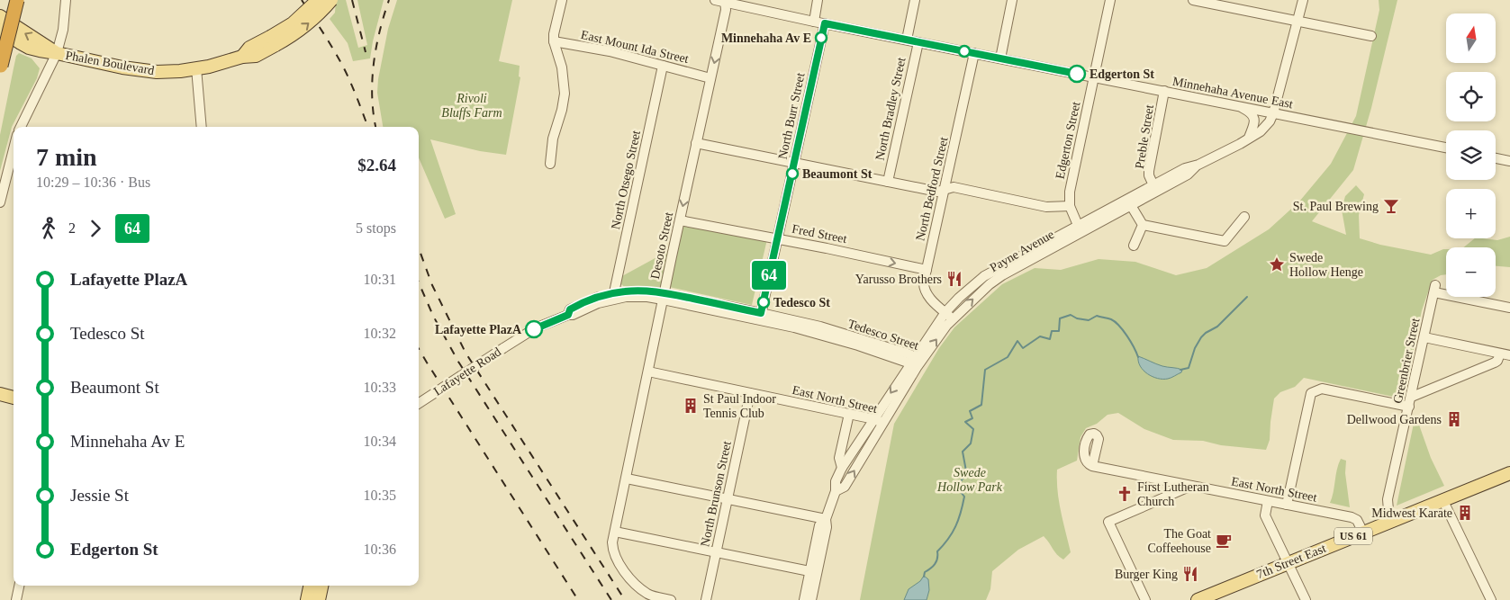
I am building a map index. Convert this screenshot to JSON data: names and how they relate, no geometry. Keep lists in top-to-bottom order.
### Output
{
  "streets": {
    "main road": ["Phalen Boulevard", "US 61", "7th Street East"],
    "street": [
      "East Mount Ida Street",
      "Minnehaha Avenue East",
      "North Bradley Street",
      "North Burr Street",
      "Preble Street",
      "Edgerton Street",
      "North Otsego Street",
      "North Bedford Street",
      "Fred Street",
      "Desoto Street",
      "Payne Avenue",
      "Tedesco Street",
      "Greenbrier Street",
      "Lafayette Road",
      "East North Street",
      "North Brunson Street"
    ]
  },
  "crossings": [
    ["East Mount Ida Street", "North Otsego Street"],
    ["East Mount Ida Street", "Desoto Street"],
    ["Minnehaha Avenue East", "North Bradley Street"],
    ["Minnehaha Avenue East", "North Burr Street"],
    ["Minnehaha Avenue East", "Preble Street"],
    ["Minnehaha Avenue East", "Edgerton Street"],
    ["Minnehaha Avenue East", "North Bedford Street"],
    ["Minnehaha Avenue East", "Desoto Street"],
    ["Minnehaha Avenue East", "Payne Avenue"],
    ["North Burr Street", "Fred Street"],
    ["North Burr Street", "Tedesco Street"],
    ["Preble Street", "Payne Avenue"],
    ["Edgerton Street", "Payne Avenue"],
    ["North Otsego Street", "Lafayette Road"],
    ["North Bedford Street", "Fred Street"],
    ["North Bedford Street", "Payne Avenue"],
    ["Fred Street", "Desoto Street"],
    ["Desoto Street", "Tedesco Street"],
    ["Desoto Street", "East North Street"],
    ["Payne Avenue", "Tedesco Street"],
    ["Payne Avenue", "East North Street"],
    ["Tedesco Street", "Lafayette Road"],
    ["Greenbrier Street", "7th Street East"],
    ["East North Street", "North Brunson Street"],
    ["East North Street", "7th Street East"]
  ],
  "parks": ["Rivoli Bluffs Farm", "Swede Hollow Park"],
  "places": {
    "other": [
      "Minnehaha Av E",
      "Edgerton St",
      "Beaumont St",
      "Tedesco St",
      "Lafayette PlazA"
    ],
    "bar": ["St. Paul Brewing"],
    "place": ["Swede Hollow Henge"],
    "restaurant": ["Yarusso Brothers", "Burger King"],
    "building": ["St Paul Indoor Tennis Club", "Dellwood Gardens", "Midwest Karate"],
    "church": ["First Lutheran Church"],
    "cafe": ["The Goat Coffeehouse"]
  },
  "lines": ["bus line 64"],
  "north": "top",
  "page": {
    "on_map": "64",
    "map_buttons": ["+", "−"],
    "heading": ["7 min", "10:29 – 10:36 · Bus", "$2.64"],
    "legs": ["2", "64", "5 stops"],
    "list": [
      {
        "name": "Lafayette PlazA",
        "value": "10:31"
      },
      {
        "name": "Tedesco St",
        "value": "10:32"
      },
      {
        "name": "Beaumont St",
        "value": "10:33"
      },
      {
        "name": "Minnehaha Av E",
        "value": "10:34"
      },
      {
        "name": "Jessie St",
        "value": "10:35"
      },
      {
        "name": "Edgerton St",
        "value": "10:36"
      }
    ]
  }
}
